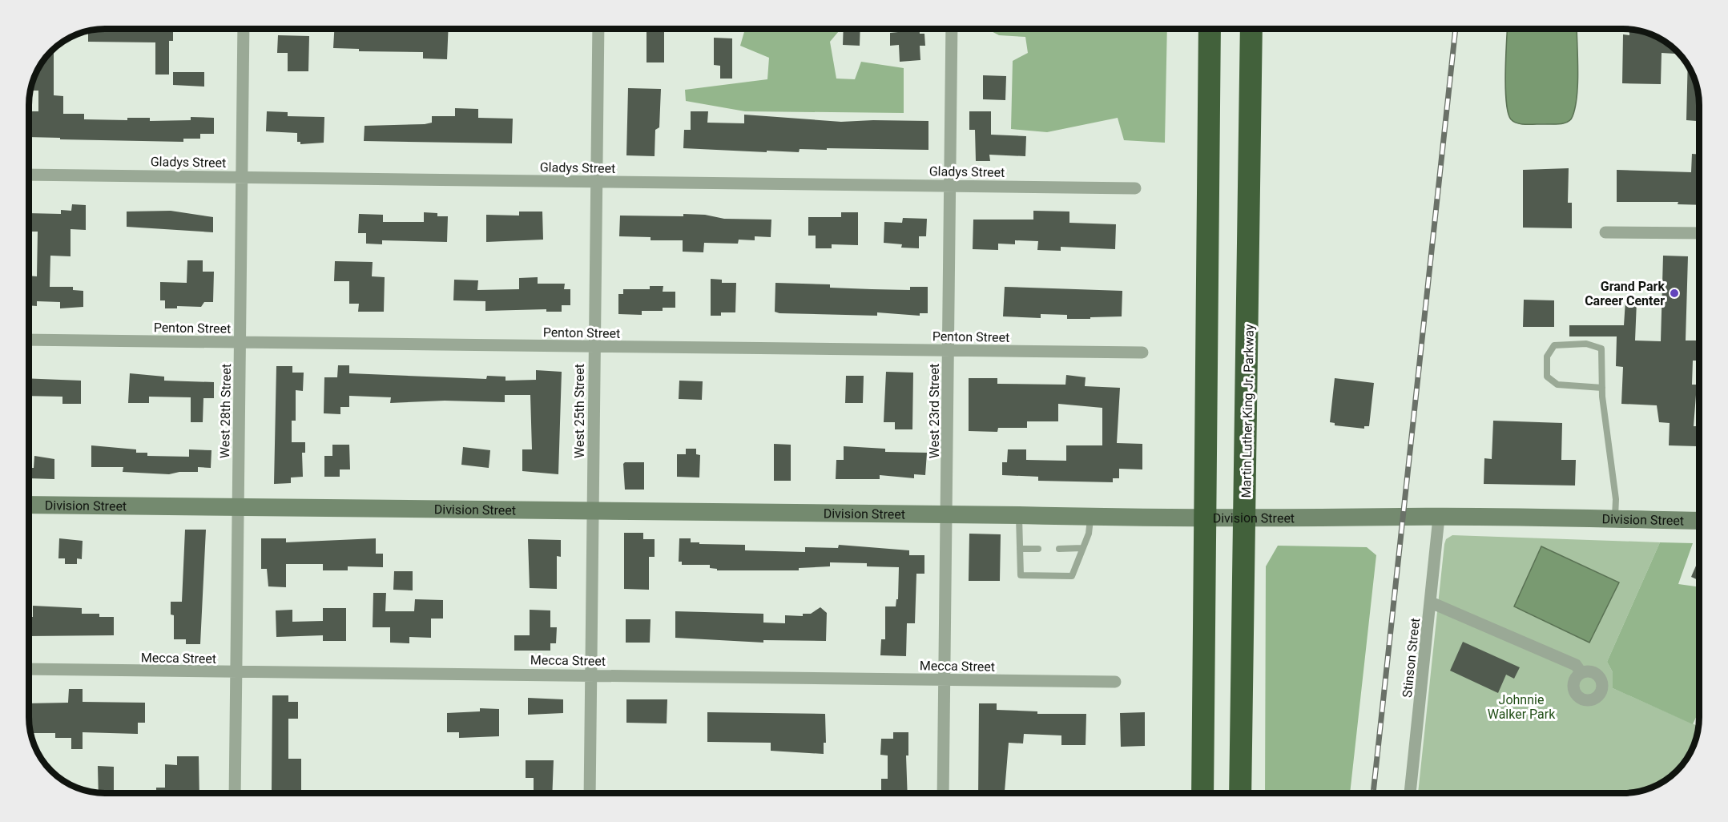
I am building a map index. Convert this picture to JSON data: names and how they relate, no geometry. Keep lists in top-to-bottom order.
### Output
{
  "streets": {
    "highway": ["Martin Luther King Jr. Parkway"],
    "street": [
      "Gladys Street",
      "Penton Street",
      "West 28th Street",
      "West 25th Street",
      "West 23rd Street",
      "Division Street",
      "Mecca Street",
      "Stinson Street"
    ]
  },
  "crossings": [
    ["Gladys Street", "West 28th Street"],
    ["Gladys Street", "West 25th Street"],
    ["Gladys Street", "West 23rd Street"],
    ["Penton Street", "West 28th Street"],
    ["Penton Street", "West 25th Street"],
    ["Penton Street", "West 23rd Street"],
    ["West 28th Street", "Division Street"],
    ["West 28th Street", "Mecca Street"],
    ["West 25th Street", "Division Street"],
    ["West 25th Street", "Mecca Street"],
    ["West 23rd Street", "Division Street"],
    ["West 23rd Street", "Mecca Street"],
    ["Martin Luther King Jr. Parkway", "Division Street"],
    ["Division Street", "Stinson Street"]
  ],
  "parks": ["Johnnie Walker Park"],
  "places": ["Grand Park Career Center"]
}
